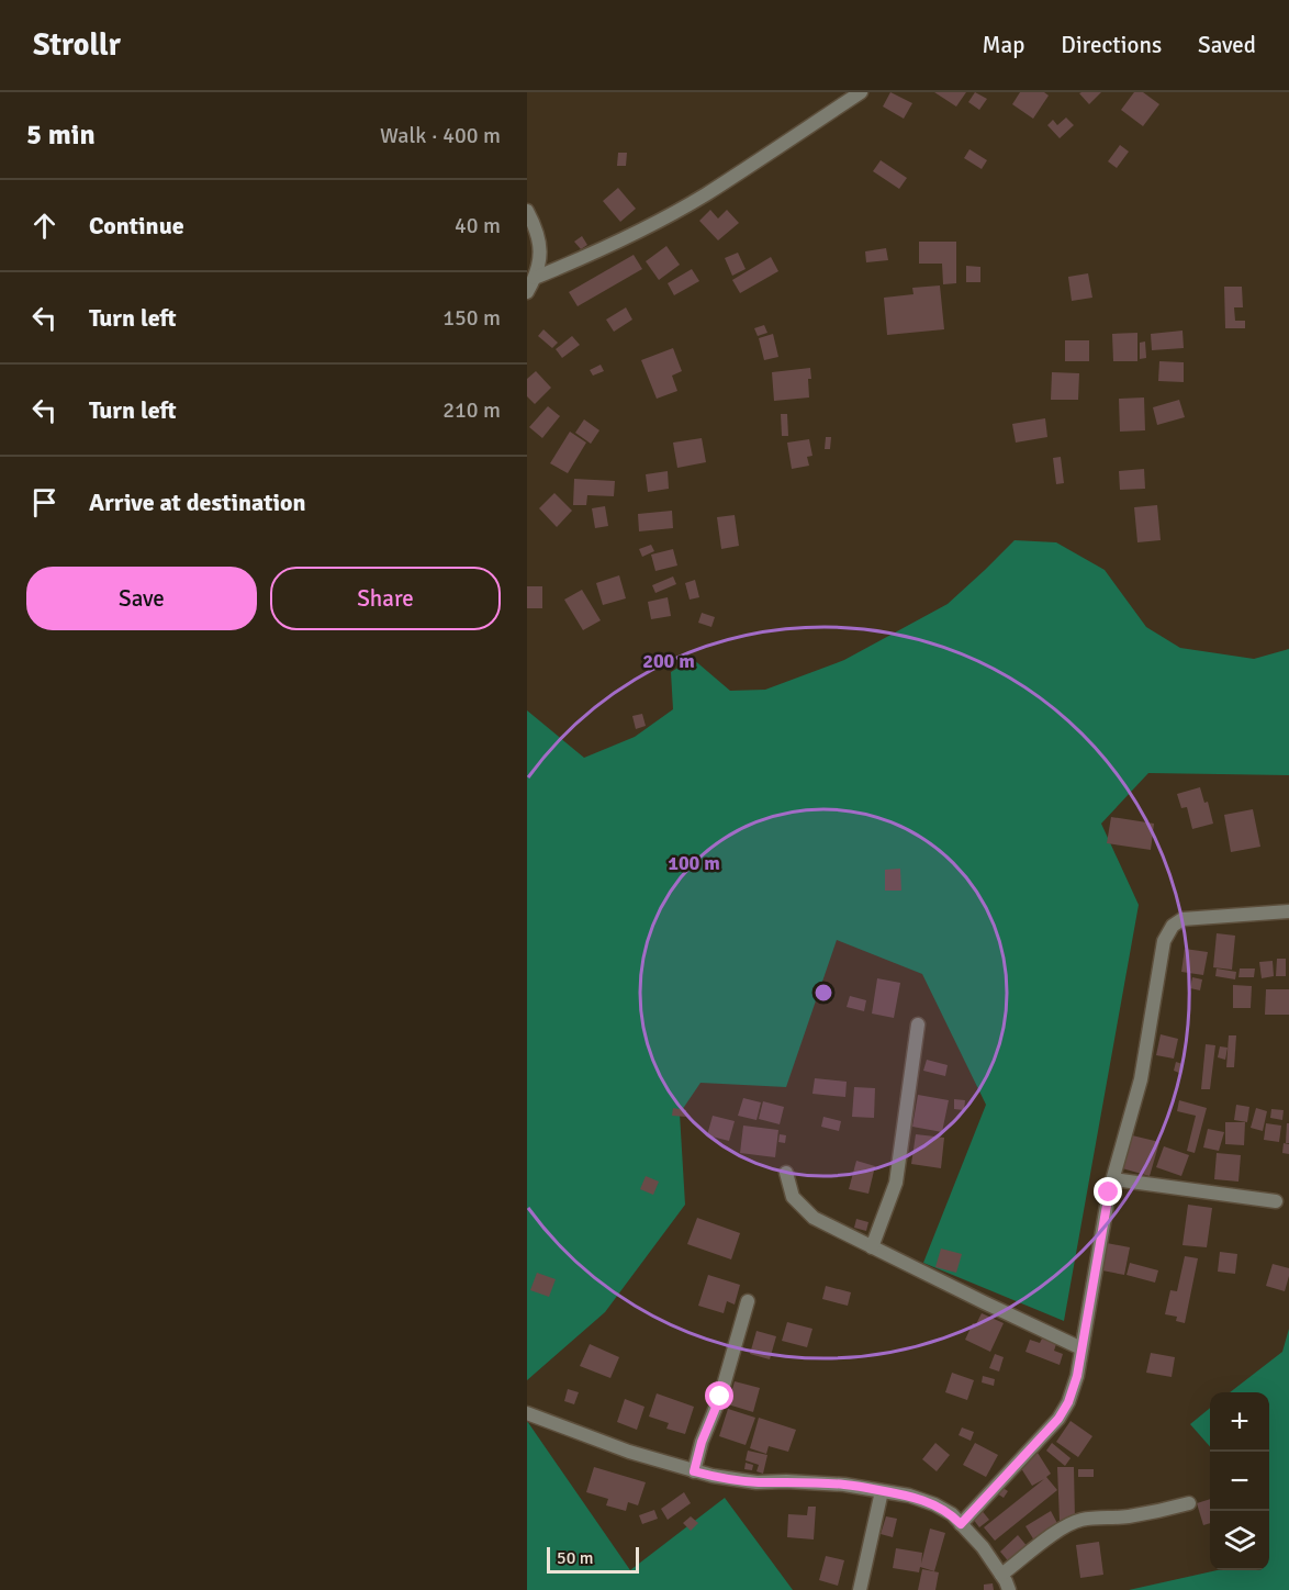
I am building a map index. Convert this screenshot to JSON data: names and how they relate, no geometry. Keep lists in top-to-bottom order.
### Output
{
  "scale_bar": "50 m",
  "page": {
    "header": "Strollr",
    "nav": ["Map", "Directions", "Saved"],
    "heading": ["5 min", "Walk · 400 m"],
    "list": [
      ["Continue", "40 m"],
      ["Turn left", "150 m"],
      ["Turn left", "210 m"],
      "Arrive at destination"
    ],
    "buttons": ["Save", "Share"],
    "map_buttons": ["+", "−"],
    "scale": "50 m"
  },
  "rings": ["200 m", "100 m"]
}
